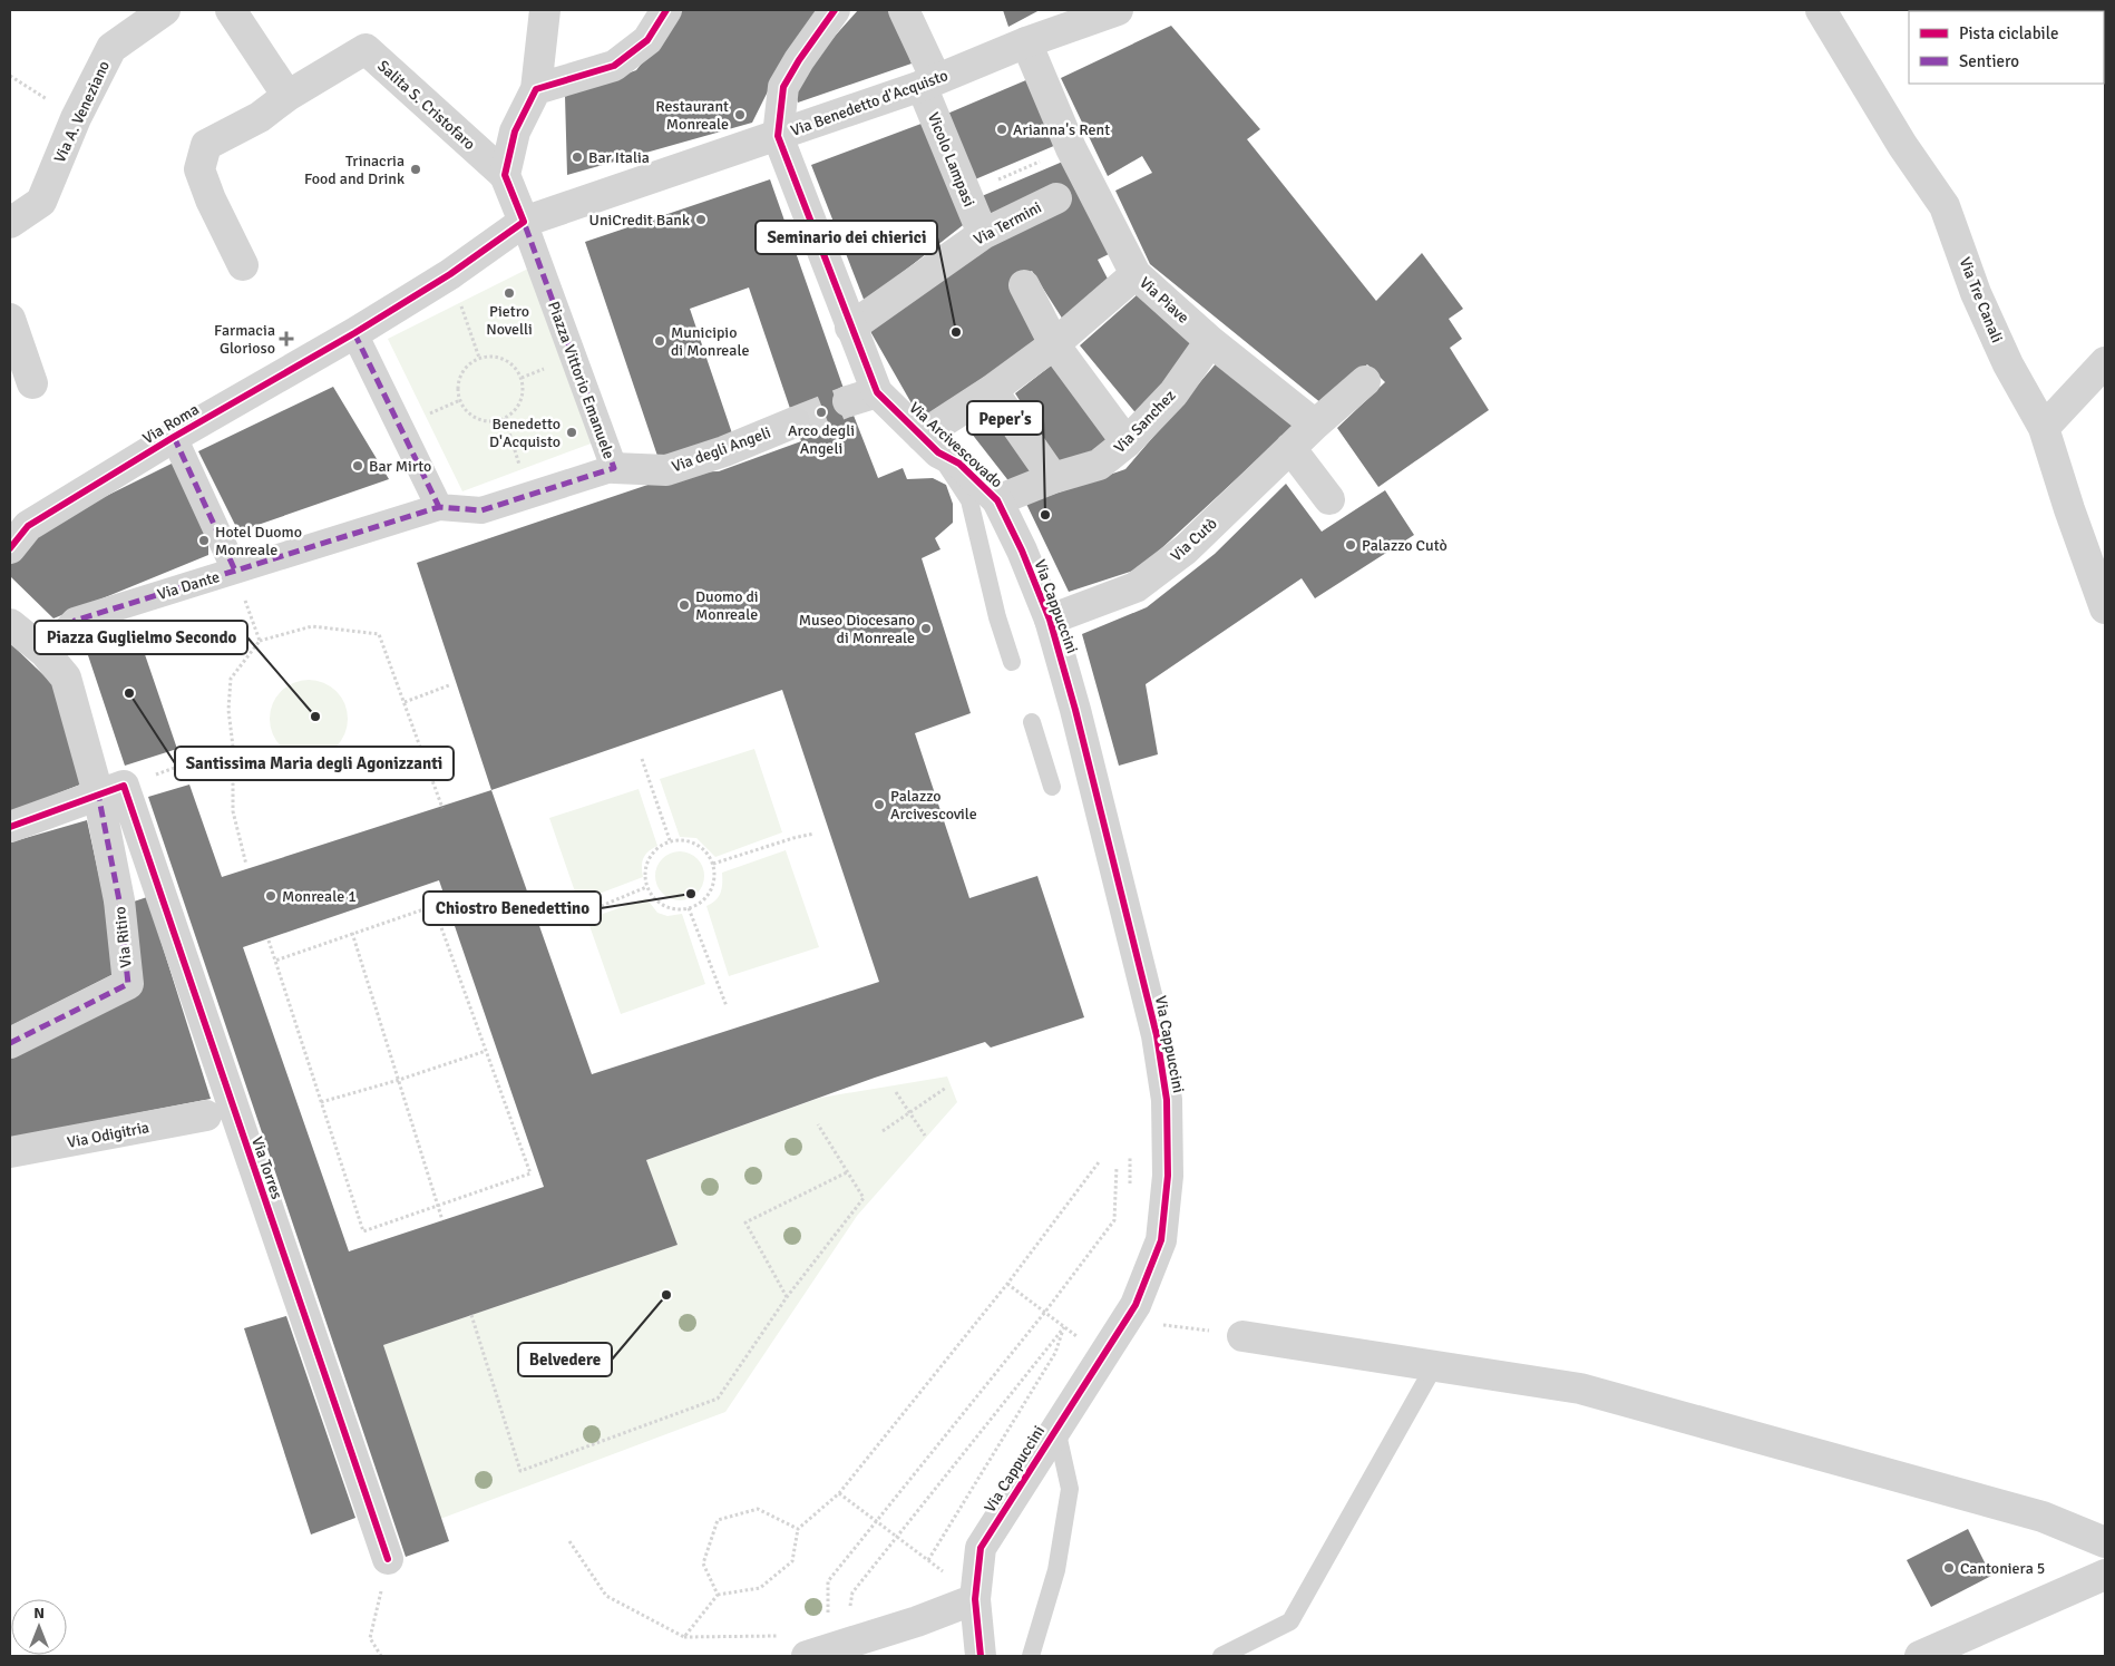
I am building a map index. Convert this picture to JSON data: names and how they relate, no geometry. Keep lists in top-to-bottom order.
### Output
{
  "streets": {
    "street": [
      "Via Benedetto d'Acquisto",
      "Salita S. Cristofaro",
      "Via A. Veneziano",
      "Vicolo Lampasi",
      "Via Termini",
      "Via Piave",
      "Via Tre Canali",
      "Piazza Vittorio Emanuele",
      "Via Sanchez",
      "Via Roma",
      "Via Arcivescovado",
      "Via degli Angeli",
      "Via Cutò",
      "Via Dante",
      "Via Cappuccini",
      "Via Ritiro",
      "Via Odigitria",
      "Via Torres"
    ]
  },
  "crossings": [
    ["Via Benedetto d'Acquisto", "Vicolo Lampasi"],
    ["Via Benedetto d'Acquisto", "Via Piave"],
    ["Via Benedetto d'Acquisto", "Piazza Vittorio Emanuele"],
    ["Via Benedetto d'Acquisto", "Via Roma"],
    ["Via Benedetto d'Acquisto", "Via Arcivescovado"],
    ["Vicolo Lampasi", "Via Termini"],
    ["Via Termini", "Via Piave"],
    ["Via Termini", "Via Arcivescovado"],
    ["Via Piave", "Via Sanchez"],
    ["Via Piave", "Via Cutò"],
    ["Piazza Vittorio Emanuele", "Via degli Angeli"],
    ["Piazza Vittorio Emanuele", "Via Dante"],
    ["Via Sanchez", "Via Arcivescovado"],
    ["Via Sanchez", "Via Cappuccini"],
    ["Via Arcivescovado", "Via Cappuccini"],
    ["Via Cutò", "Via Cappuccini"],
    ["Via Ritiro", "Via Torres"]
  ],
  "places": {
    "other": [
      "Restaurant Monreale",
      "Arianna's Rent",
      "Bar Italia",
      "Trinacria Food and Drink",
      "UniCredit Bank",
      "Pietro Novelli",
      "Seminario dei chierici",
      "Municipio di Monreale",
      "Arco degli Angeli",
      "Benedetto D'Acquisto",
      "Bar Mirto",
      "Peper's",
      "Hotel Duomo Monreale",
      "Palazzo Cutò",
      "Duomo di Monreale",
      "Museo Diocesano di Monreale",
      "Santissima Maria degli Agonizzanti",
      "Piazza Guglielmo Secondo",
      "Palazzo Arcivescovile",
      "Chiostro Benedettino",
      "Monreale 1",
      "Belvedere",
      "Cantoniera 5"
    ],
    "health": ["Farmacia Glorioso"]
  },
  "legend": ["Pista ciclabile", "Sentiero"],
  "north": "top"
}
